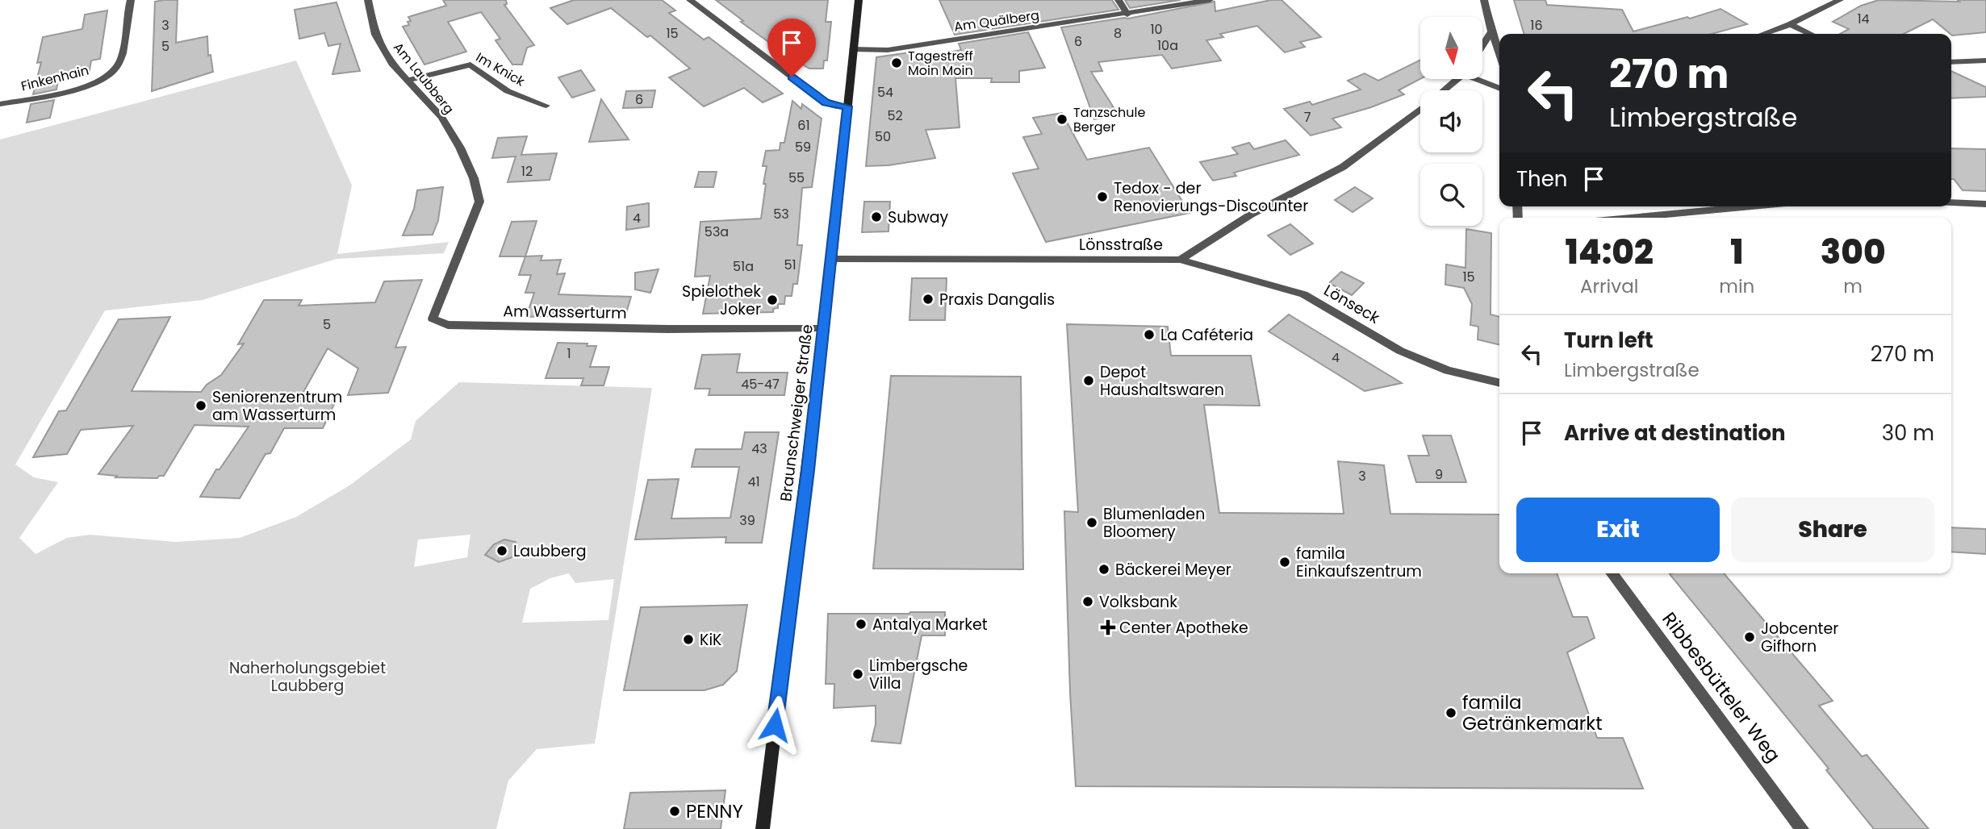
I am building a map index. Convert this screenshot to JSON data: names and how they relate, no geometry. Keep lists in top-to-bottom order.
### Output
{
  "streets": {
    "street": [
      "Am Quälberg",
      "Im Knick",
      "Finkenhain",
      "Am Laubberg",
      "Lönsstraße",
      "Lönseck",
      "Am Wasserturm",
      "Braunschweiger Straße",
      "Ribbesbütteler Weg"
    ]
  },
  "crossings": [
    ["Am Quälberg", "Braunschweiger Straße"],
    ["Im Knick", "Am Laubberg"],
    ["Am Laubberg", "Am Wasserturm"],
    ["Lönsstraße", "Lönseck"],
    ["Lönsstraße", "Braunschweiger Straße"],
    ["Am Wasserturm", "Braunschweiger Straße"]
  ],
  "parks": ["Naherholungsgebiet Laubberg"],
  "places": {
    "other": [
      "Tagestreff Moin Moin",
      "Tanzschule Berger",
      "Tedox - der Renovierungs-Discounter",
      "Subway",
      "Praxis Dangalis",
      "Spielothek Joker",
      "La Caféteria",
      "Depot Haushaltswaren",
      "Seniorenzentrum am Wasserturm",
      "Blumenladen Bloomery",
      "Laubberg",
      "famila Einkaufszentrum",
      "Bäckerei Meyer",
      "Volksbank",
      "Antalya Market",
      "Jobcenter Gifhorn",
      "KiK",
      "Limbergsche Villa",
      "famila Getränkemarkt",
      "PENNY"
    ],
    "health": ["Center Apotheke"]
  },
  "house_numbers": [
    "14",
    "3",
    "16",
    "10",
    "15",
    "8",
    "6",
    "10a",
    "5",
    "54",
    "6",
    "52",
    "7",
    "61",
    "50",
    "59",
    "12",
    "55",
    "53",
    "4",
    "53a",
    "51",
    "51a",
    "15",
    "5",
    "1",
    "4",
    "45-47",
    "43",
    "9",
    "3",
    "41",
    "39"
  ],
  "north": "bottom",
  "page": {
    "turn": ["270 m", "Limbergstraße"],
    "then": "Then",
    "eta": [
      "14:02",
      "Arrival",
      "1",
      "min",
      "300",
      "m"
    ],
    "list": [
      {
        "name": "Turn left",
        "note": "Limbergstraße",
        "value": "270 m"
      },
      {
        "name": "Arrive at destination",
        "value": "30 m"
      }
    ],
    "buttons": ["Exit", "Share"]
  }
}
